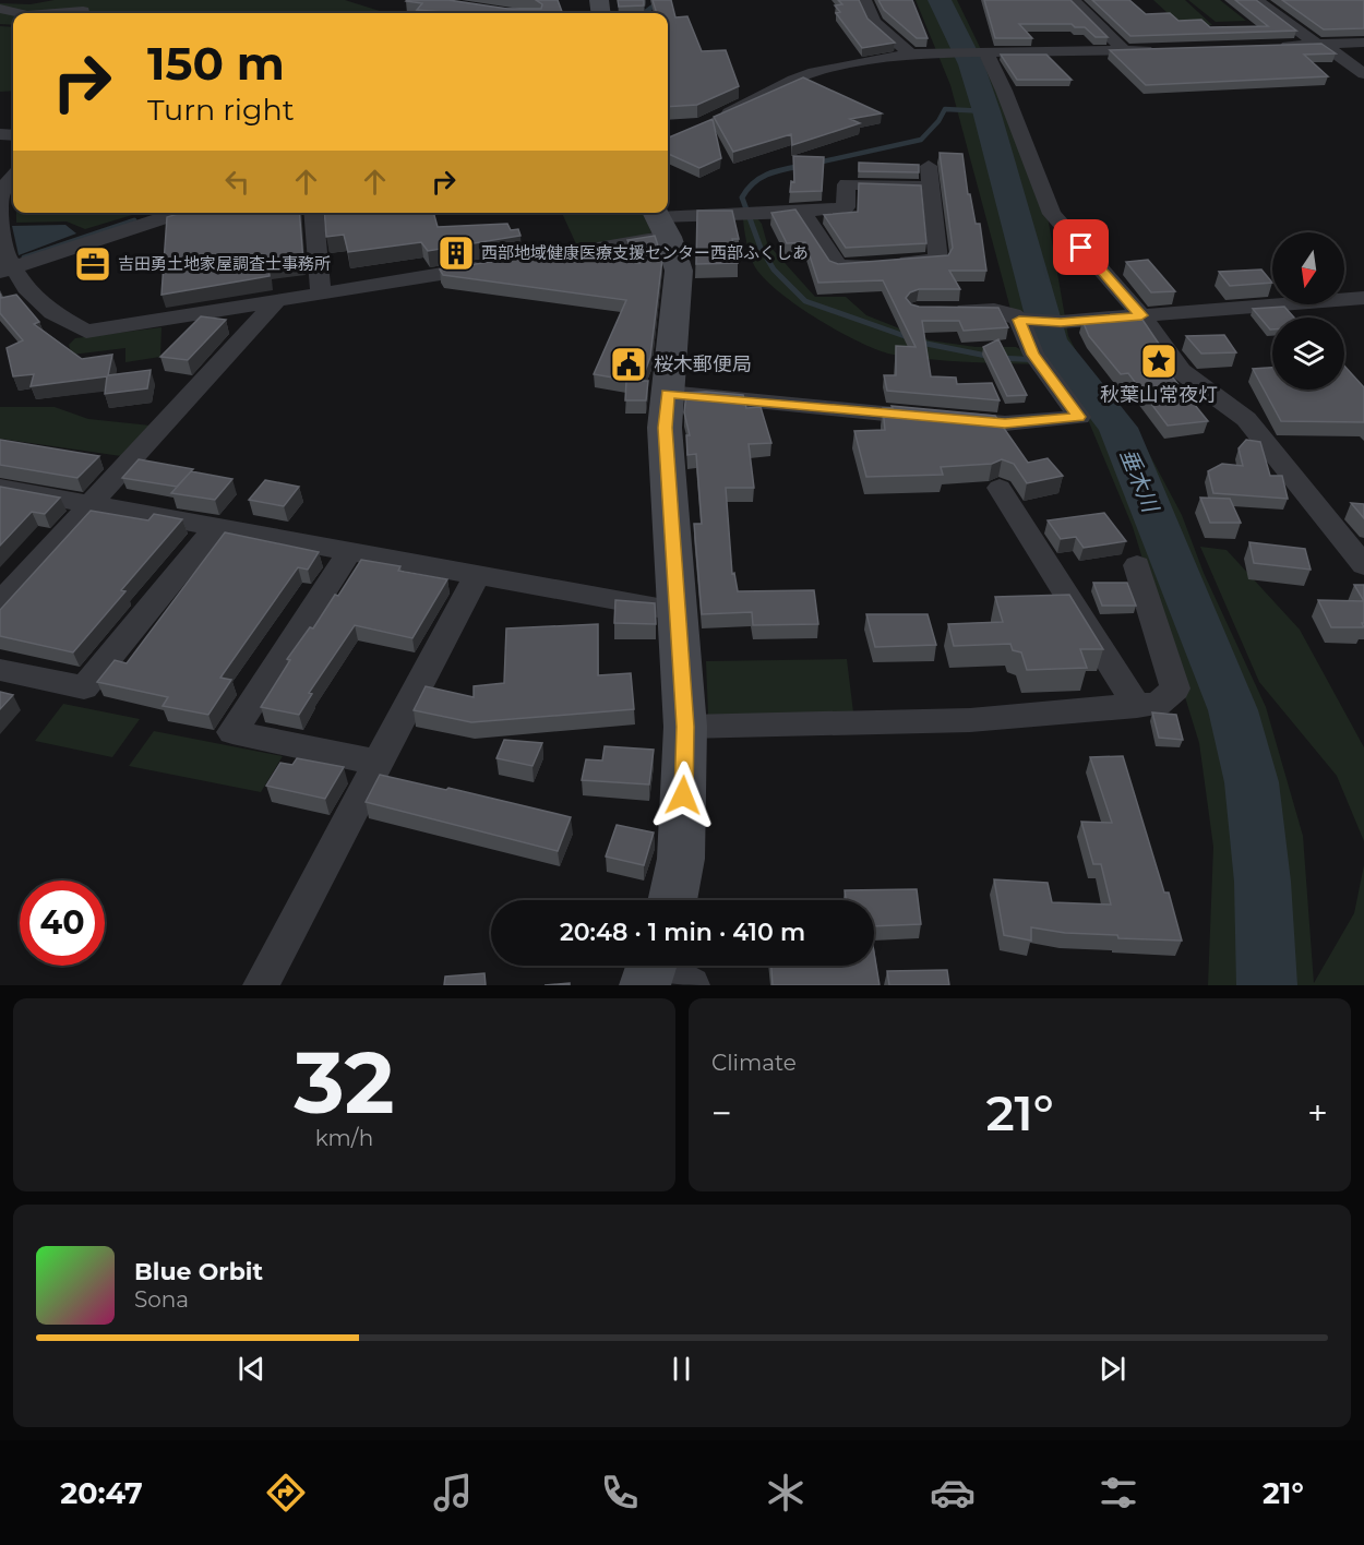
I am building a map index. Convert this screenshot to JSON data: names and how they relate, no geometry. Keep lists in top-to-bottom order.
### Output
{
  "water": ["垂木川"],
  "places": {
    "building": ["西部地域健康医療支援センター西部ふくしあ"],
    "office": ["吉田勇土地家屋調査士事務所"],
    "place": ["秋葉山常夜灯"],
    "public building": ["桜木郵便局"]
  },
  "north": "bottom",
  "page": {
    "turn": ["150 m", "Turn right"],
    "limit": "40",
    "trip": "20:48 · 1 min · 410 m",
    "tile": [
      ["32", "km/h"],
      "Climate"
    ],
    "heat": ["−", "21°", "+"],
    "song": ["Blue Orbit", "Sona"],
    "tabs": ["20:47", "21°"]
  }
}
